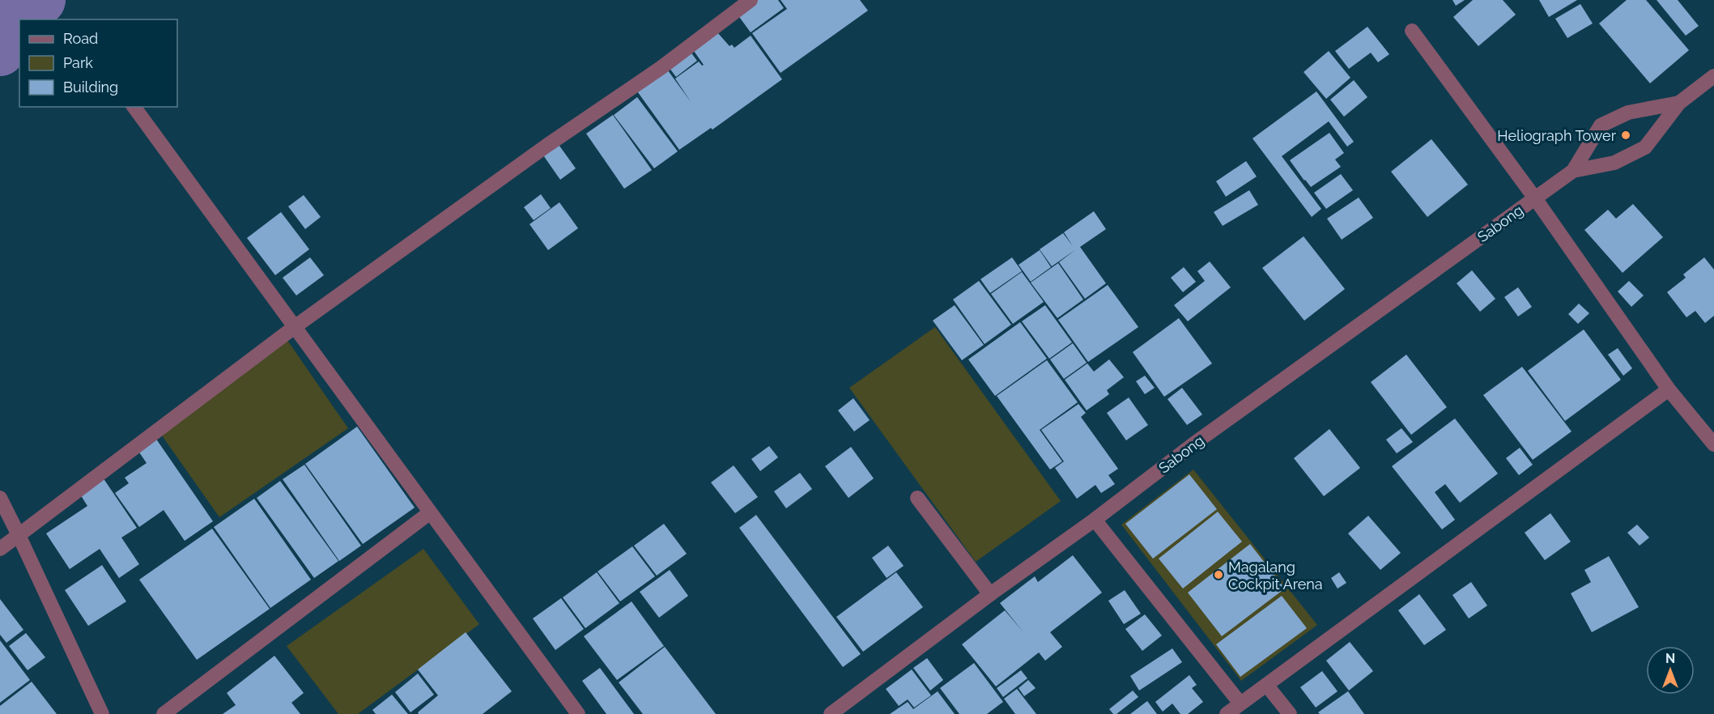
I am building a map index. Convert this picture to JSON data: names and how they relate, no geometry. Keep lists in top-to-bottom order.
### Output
{
  "streets": {
    "street": ["Sabong"]
  },
  "places": ["Heliograph Tower", "Magalang Cockpit Arena"],
  "legend": ["Road", "Park", "Building"],
  "north": "top"
}
